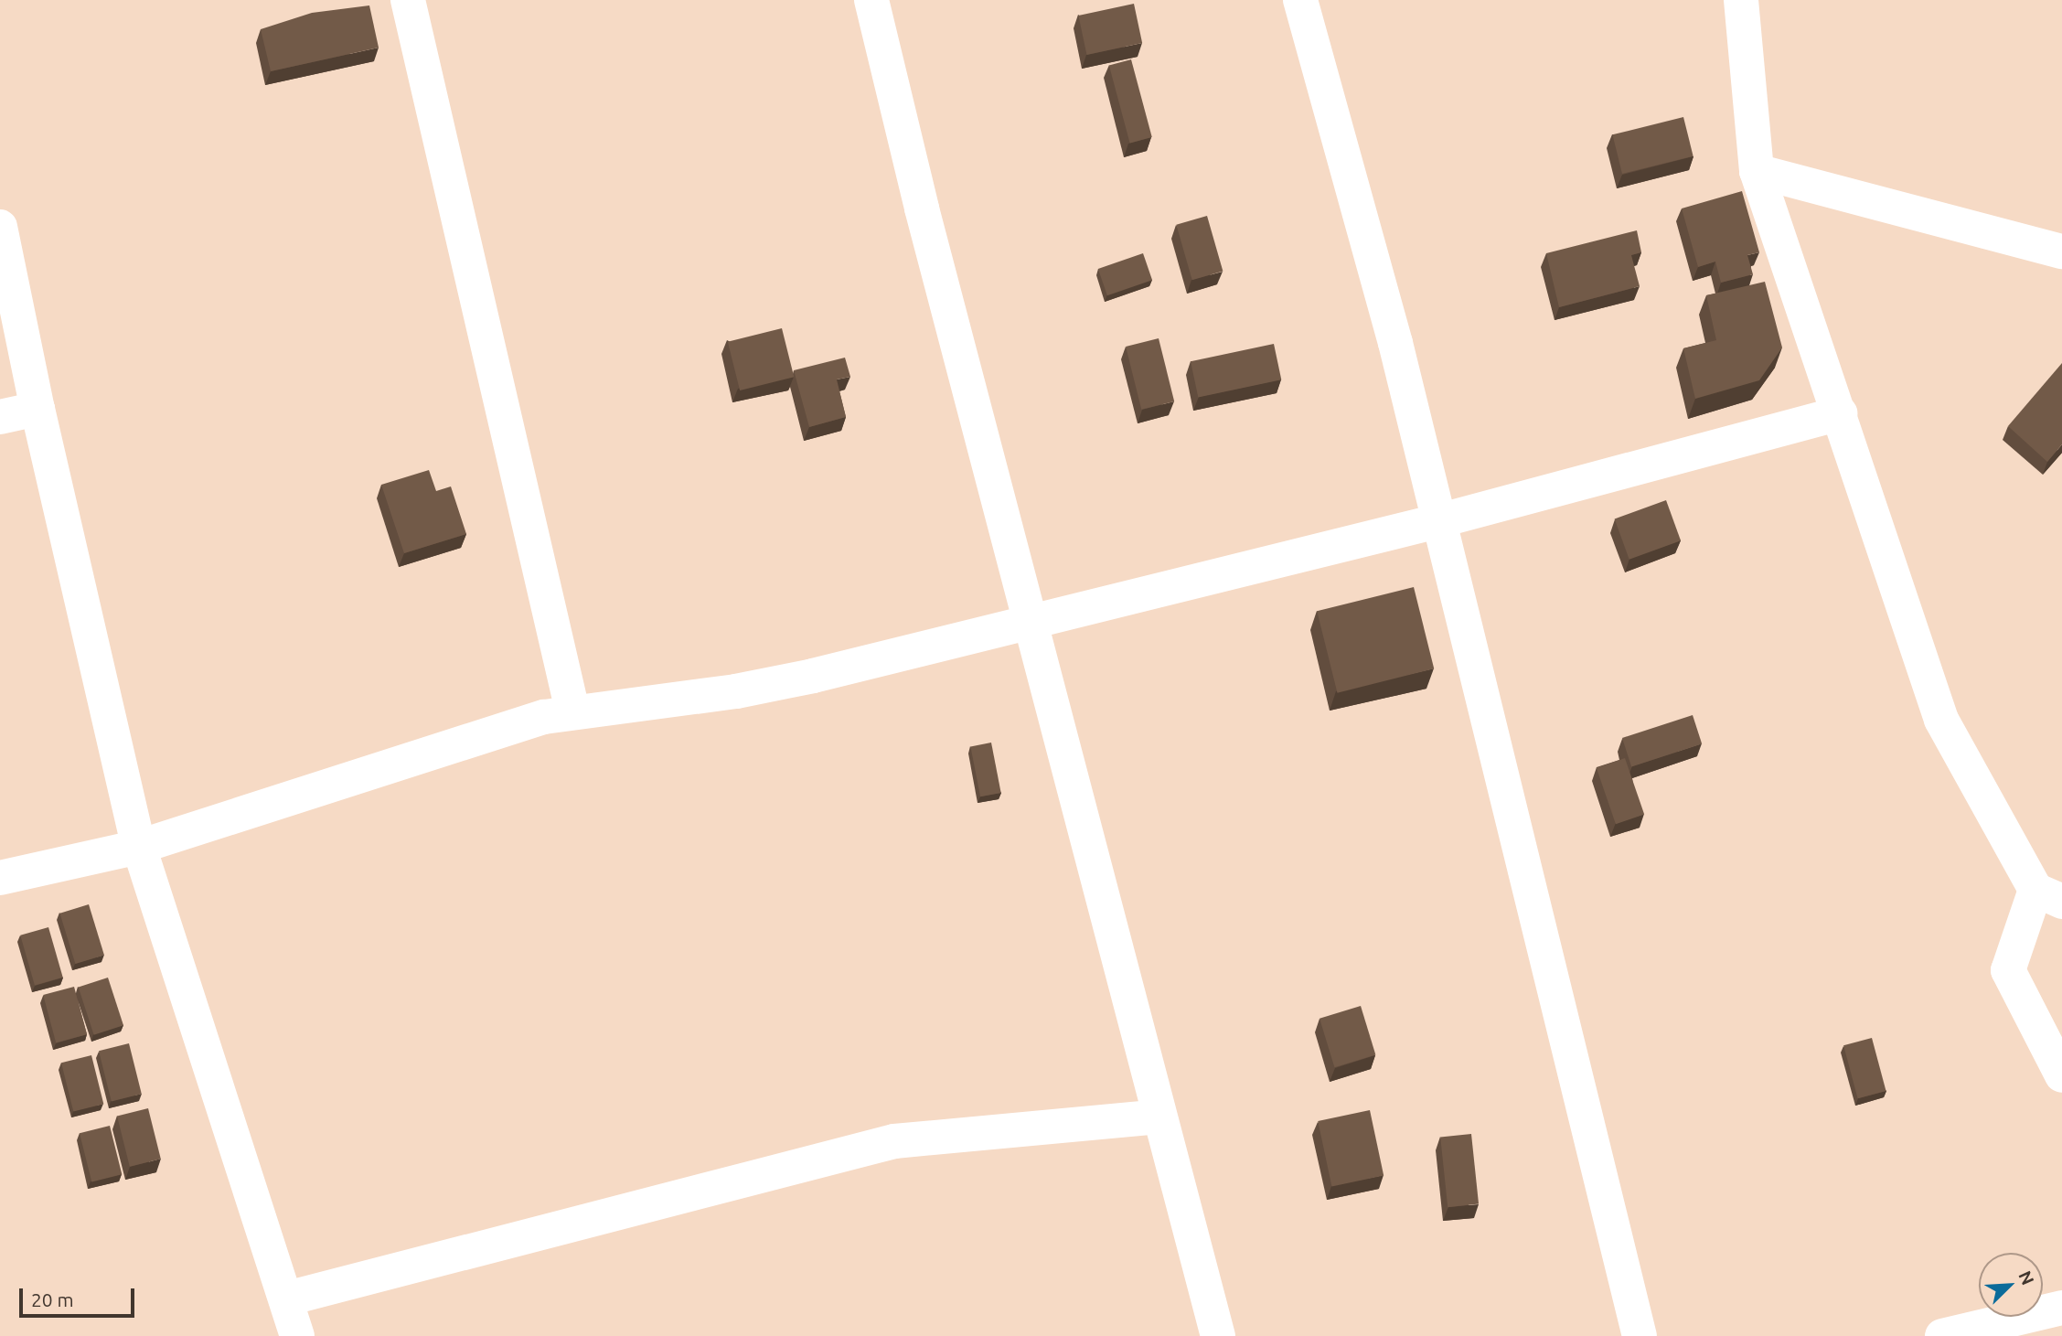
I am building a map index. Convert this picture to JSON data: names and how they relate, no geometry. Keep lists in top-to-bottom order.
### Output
{
  "scale_bar": "20 m",
  "north": "top right"
}
